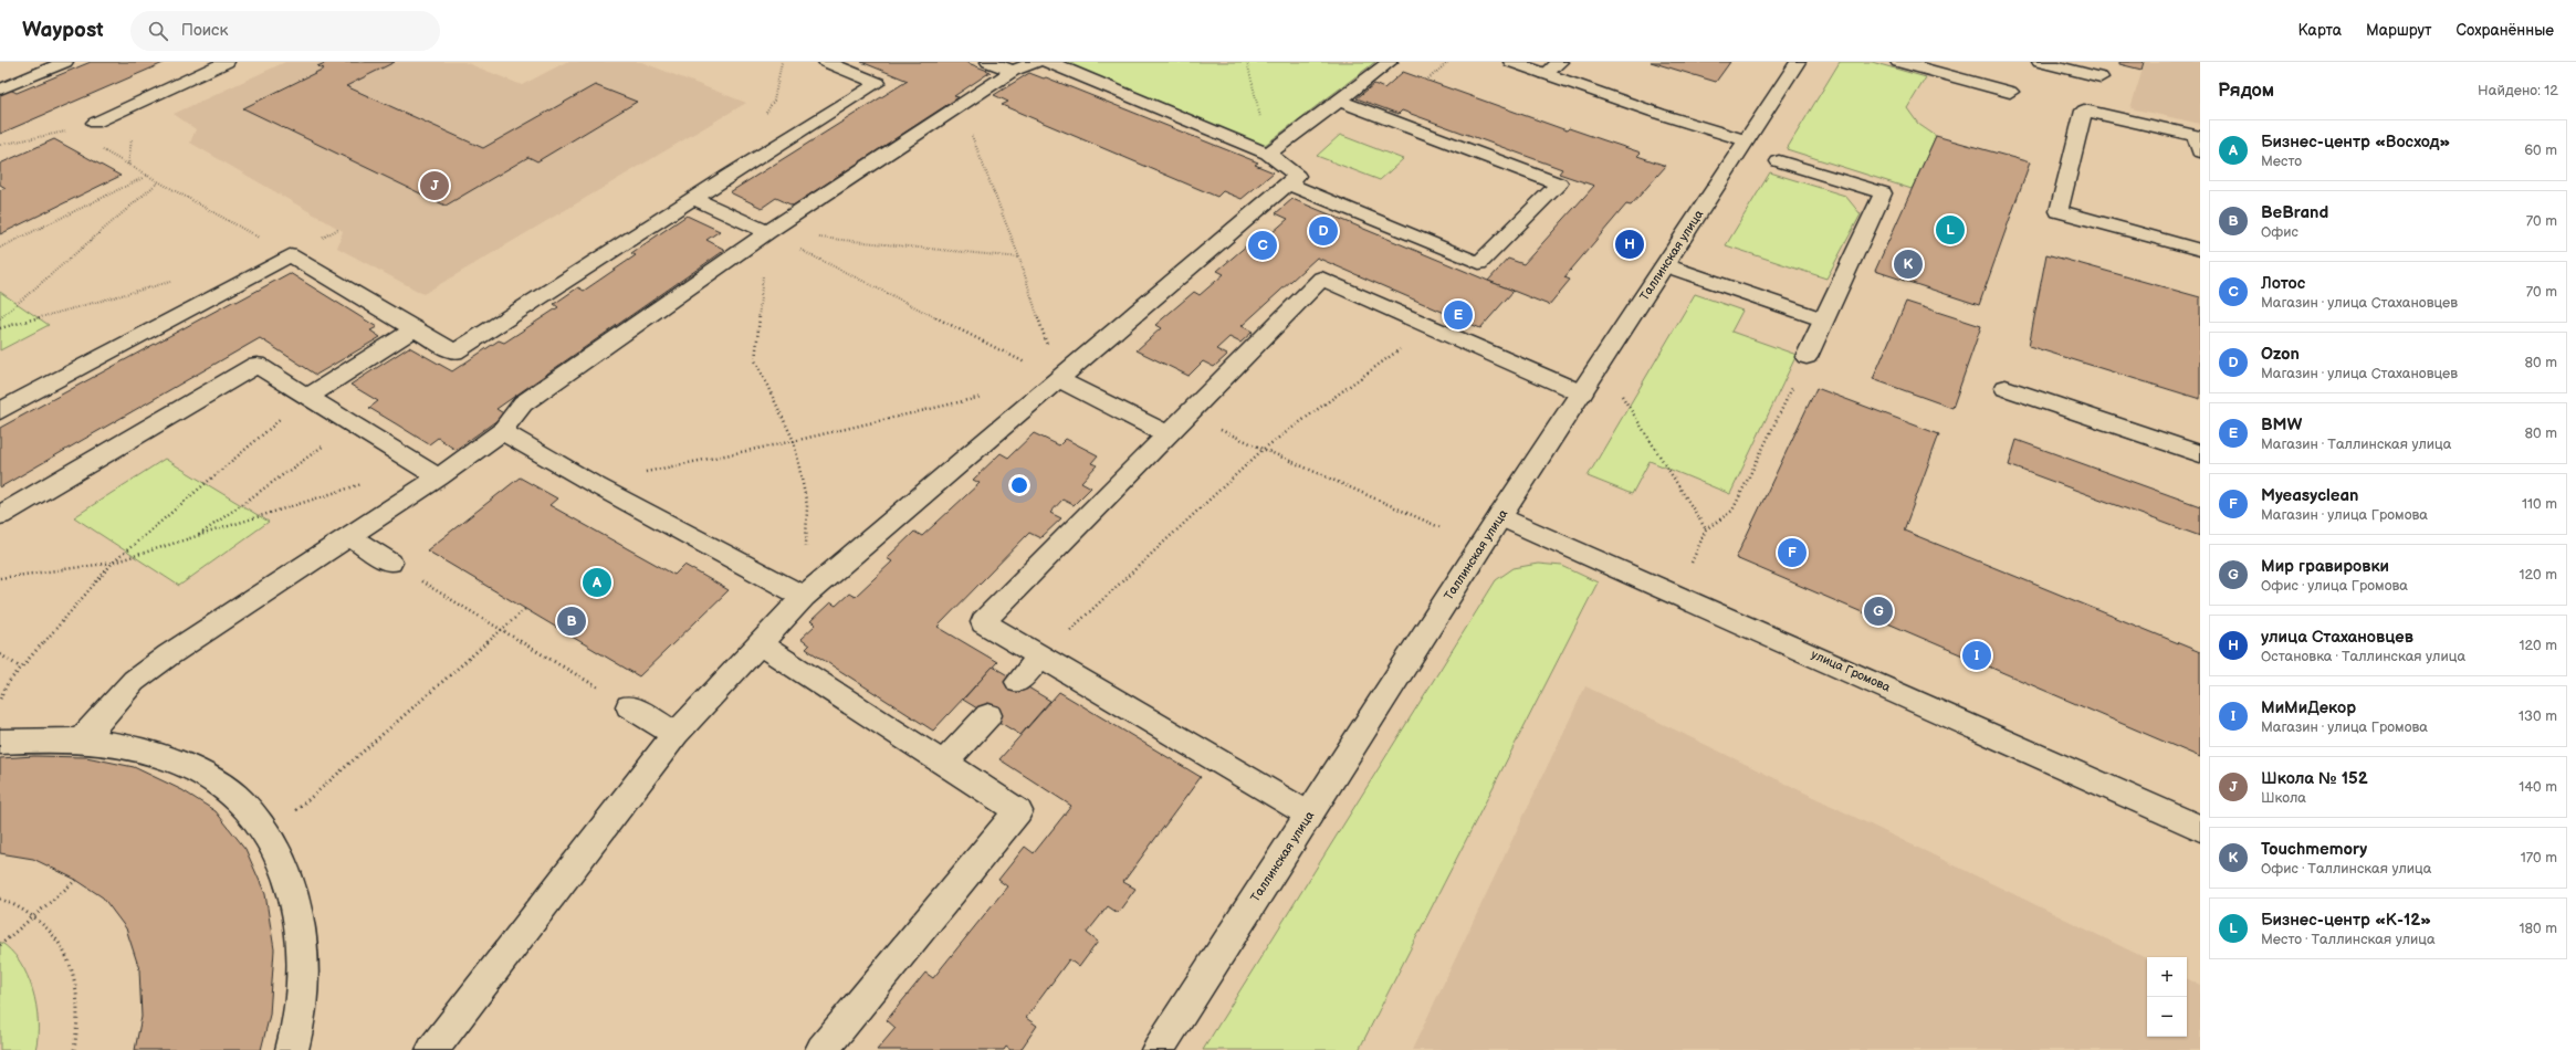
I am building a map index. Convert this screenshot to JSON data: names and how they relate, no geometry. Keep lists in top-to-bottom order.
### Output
{
  "streets": {
    "street": ["Таллинская улица", "улица Громова"]
  },
  "crossings": [
    ["Таллинская улица", "улица Громова"]
  ],
  "page": {
    "header": "Waypost",
    "search": "Поиск",
    "nav": ["Карта", "Маршрут", "Сохранённые"],
    "heading": ["Рядом", "Найдено: 12"],
    "list": [
      {
        "mark": "A",
        "name": "Бизнес-центр «Восход»",
        "note": "Место",
        "value": "60 m"
      },
      {
        "mark": "B",
        "name": "BeBrand",
        "note": "Офис",
        "value": "70 m"
      },
      {
        "mark": "C",
        "name": "Лотос",
        "note": "Магазин · улица Стахановцев",
        "value": "70 m"
      },
      {
        "mark": "D",
        "name": "Ozon",
        "note": "Магазин · улица Стахановцев",
        "value": "80 m"
      },
      {
        "mark": "E",
        "name": "BMW",
        "note": "Магазин · Таллинская улица",
        "value": "80 m"
      },
      {
        "mark": "F",
        "name": "Myeasyclean",
        "note": "Магазин · улица Громова",
        "value": "110 m"
      },
      {
        "mark": "G",
        "name": "Мир гравировки",
        "note": "Офис · улица Громова",
        "value": "120 m"
      },
      {
        "mark": "H",
        "name": "улица Стахановцев",
        "note": "Остановка · Таллинская улица",
        "value": "120 m"
      },
      {
        "mark": "I",
        "name": "МиМиДекор",
        "note": "Магазин · улица Громова",
        "value": "130 m"
      },
      {
        "mark": "J",
        "name": "Школа № 152",
        "note": "Школа",
        "value": "140 m"
      },
      {
        "mark": "K",
        "name": "Touchmemory",
        "note": "Офис · Таллинская улица",
        "value": "170 m"
      },
      {
        "mark": "L",
        "name": "Бизнес-центр «К-12»",
        "note": "Место · Таллинская улица",
        "value": "180 m"
      }
    ],
    "pins": [
      "J",
      "L",
      "D",
      "H",
      "C",
      "K",
      "E",
      "F",
      "A",
      "G",
      "B",
      "I"
    ],
    "map_buttons": ["+", "−"]
  }
}
